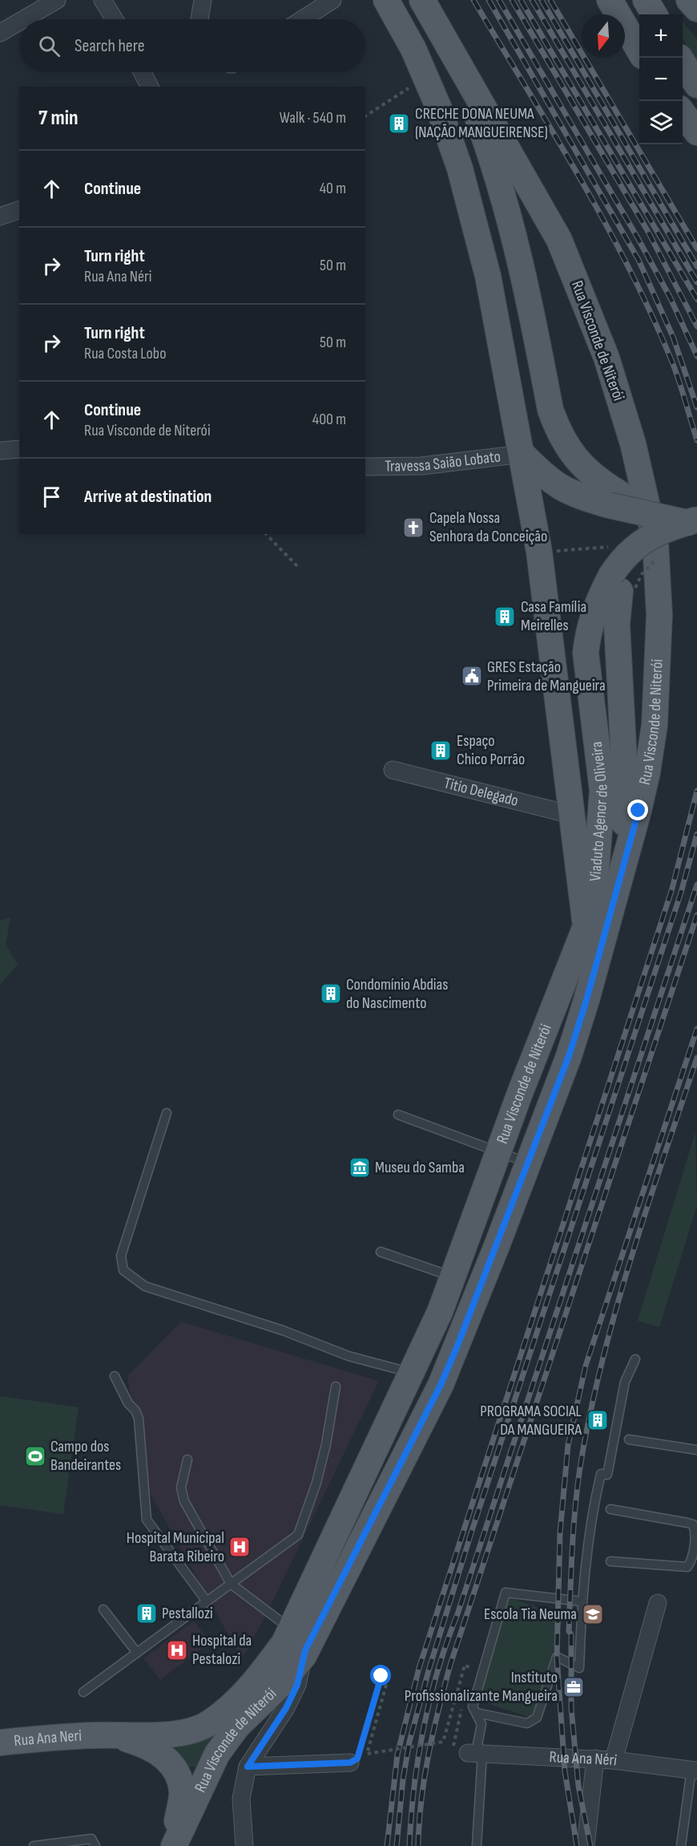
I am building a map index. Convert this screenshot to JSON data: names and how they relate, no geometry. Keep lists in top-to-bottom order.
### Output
{
  "streets": {
    "main road": ["Rua Visconde de Niterói", "Viaduto Agenor de Oliveira", "Rua Ana Neri"],
    "street": ["Travessa Saião Lobato", "Titio Delegado", "Rua Ana Néri"]
  },
  "crossings": [
    ["Rua Visconde de Niterói", "Travessa Saião Lobato"],
    ["Rua Visconde de Niterói", "Titio Delegado"],
    ["Rua Visconde de Niterói", "Viaduto Agenor de Oliveira"],
    ["Rua Visconde de Niterói", "Rua Ana Neri"]
  ],
  "places": {
    "building": [
      "CRECHE DONA NEUMA (NAÇÃO MANGUEIRENSE)",
      "Casa Família Meirelles",
      "Espaço Chico Porrão",
      "Condomínio Abdias do Nascimento",
      "PROGRAMA SOCIAL DA MANGUEIRA",
      "Pestallozi"
    ],
    "church": ["Capela Nossa Senhora da Conceição"],
    "public building": ["GRES Estação Primeira de Mangueira"],
    "museum": ["Museu do Samba"],
    "sports": ["Campo dos Bandeirantes"],
    "hospital": ["Hospital Municipal Barata Ribeiro", "Hospital da Pestalozi"],
    "school or university": ["Escola Tia Neuma"],
    "office": ["Instituto Profissionalizante Mangueira"]
  },
  "north": "bottom",
  "page": {
    "map_buttons": ["+", "−"],
    "search": "Search here",
    "heading": ["7 min", "Walk · 540 m"],
    "list": [
      ["Continue", "40 m"],
      ["Turn right", "Rua Ana Néri", "50 m"],
      ["Turn right", "Rua Costa Lobo", "50 m"],
      ["Continue", "Rua Visconde de Niterói", "400 m"],
      "Arrive at destination"
    ]
  }
}
